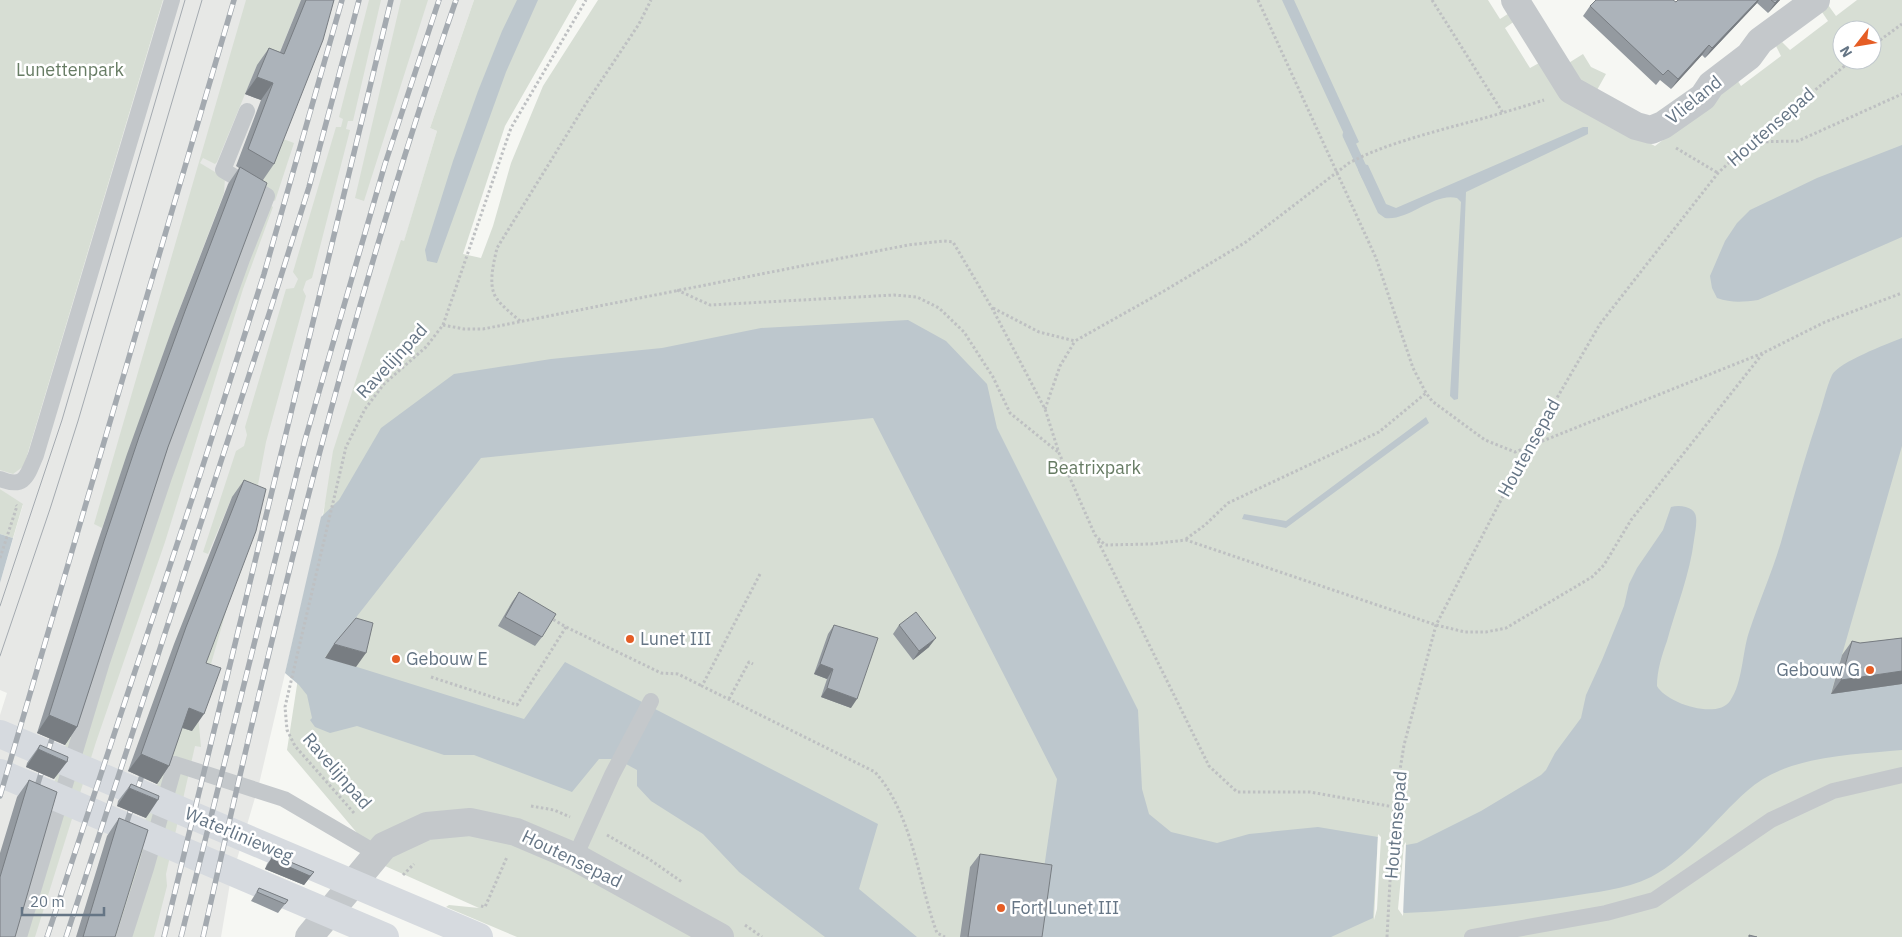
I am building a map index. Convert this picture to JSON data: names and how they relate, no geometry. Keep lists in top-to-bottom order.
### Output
{
  "streets": {
    "main road": ["Waterlinieweg"],
    "street": ["Vlieland", "Houtensepad"],
    "path": ["Ravelijnpad"]
  },
  "crossings": [
    ["Houtensepad", "Ravelijnpad"]
  ],
  "parks": ["Lunettenpark", "Beatrixpark"],
  "places": [
    "Lunet III",
    "Gebouw E",
    "Gebouw G",
    "Fort Lunet III"
  ],
  "scale_bar": "20 m",
  "north": "bottom left"
}
